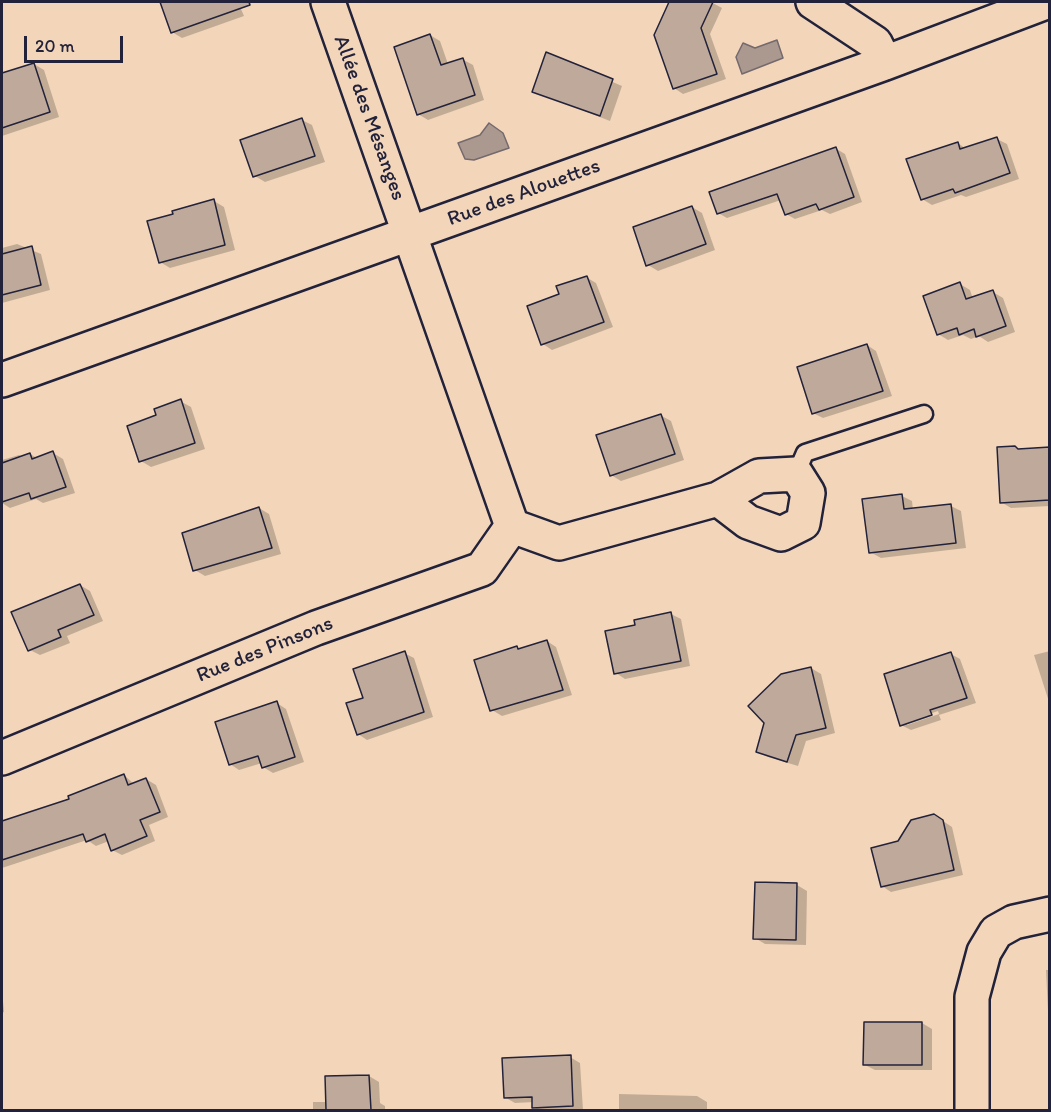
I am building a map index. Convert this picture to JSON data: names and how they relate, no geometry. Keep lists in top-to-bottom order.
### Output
{
  "streets": {
    "street": ["Allée des Mésanges", "Rue des Alouettes", "Rue des Pinsons"]
  },
  "crossings": [
    ["Allée des Mésanges", "Rue des Alouettes"]
  ],
  "scale_bar": "20 m"
}
